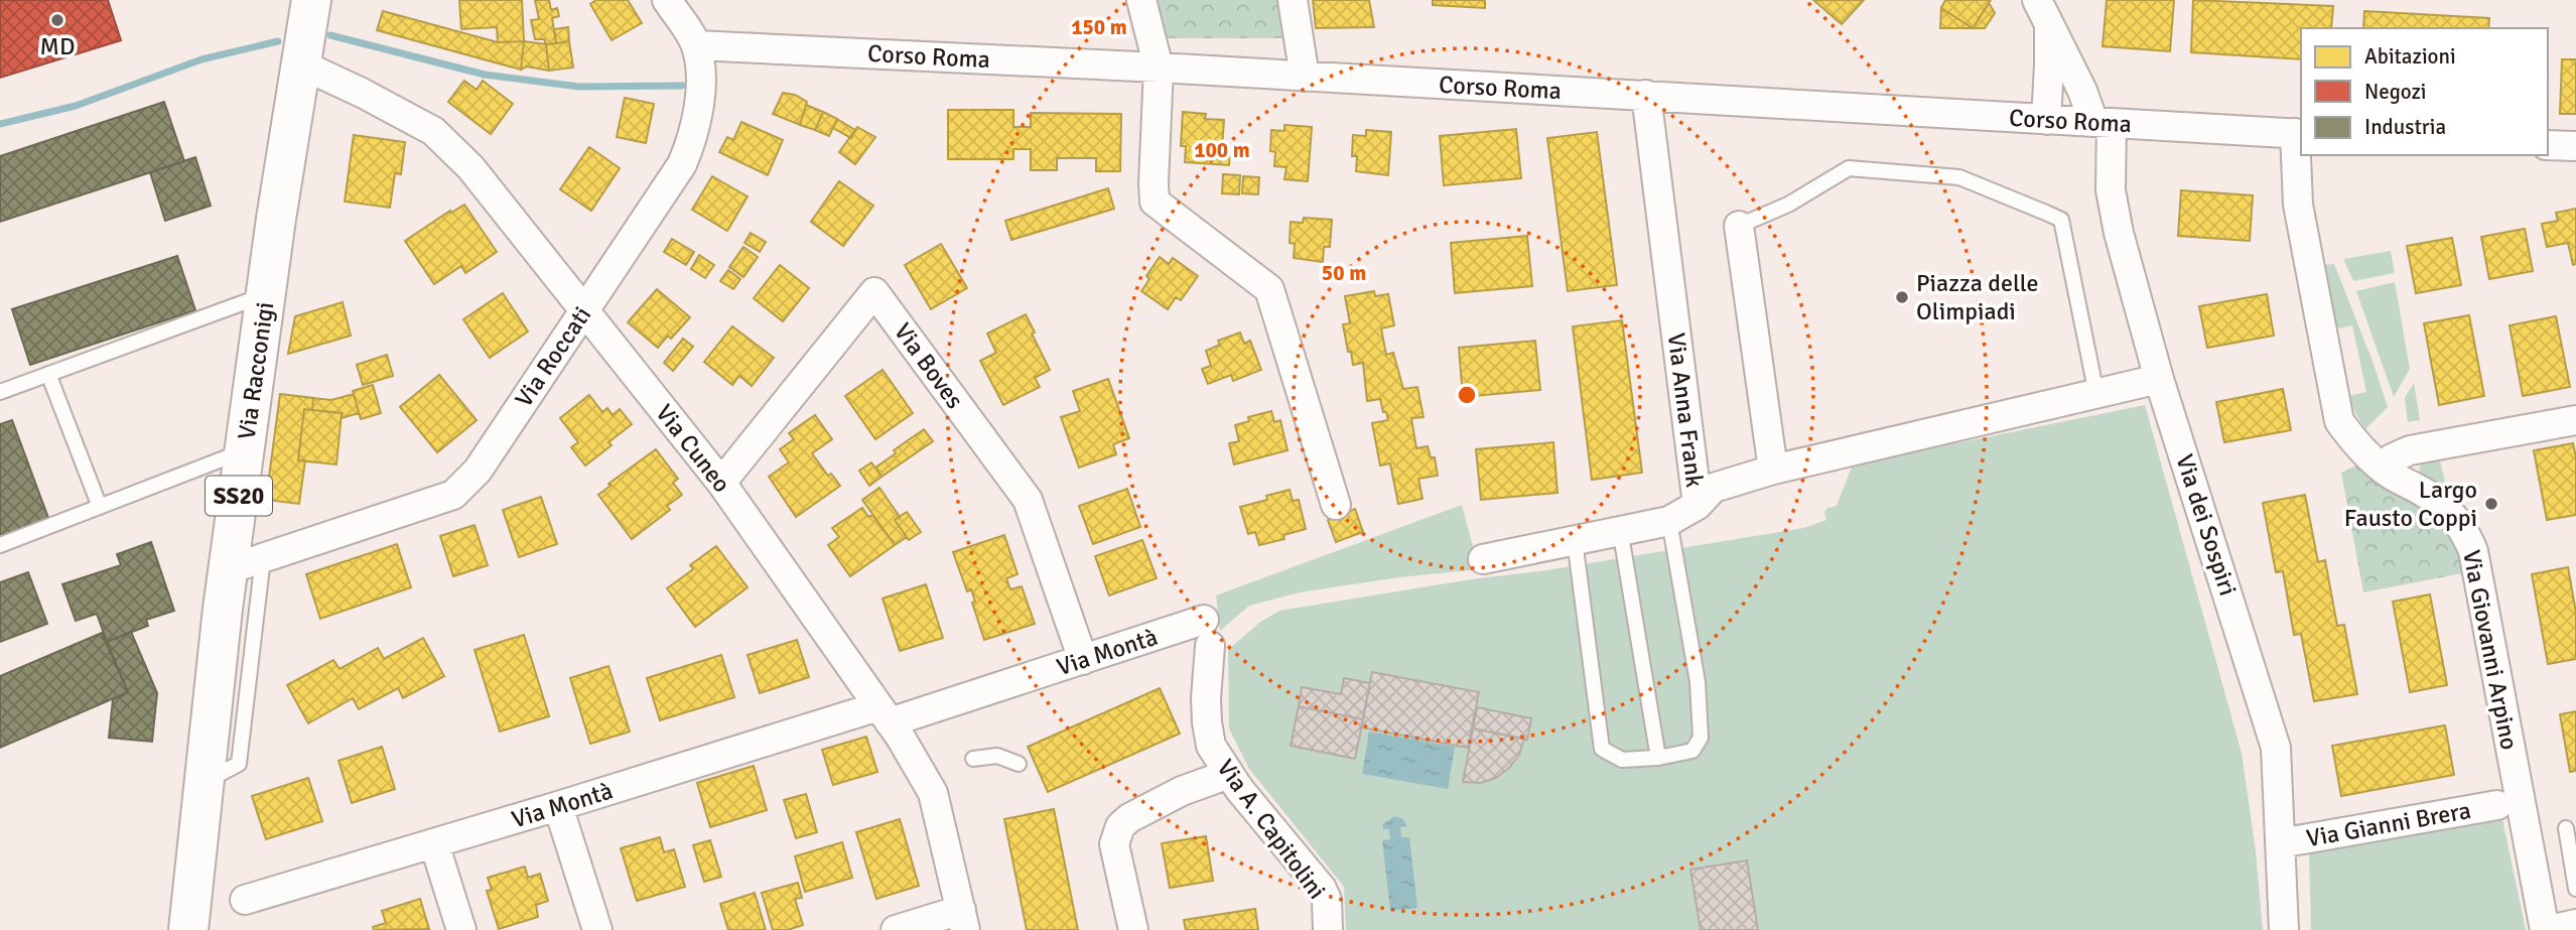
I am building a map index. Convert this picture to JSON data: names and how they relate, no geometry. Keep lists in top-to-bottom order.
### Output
{
  "streets": {
    "main road": ["Via Racconigi", "SS20"],
    "street": [
      "Corso Roma",
      "Via Roccati",
      "Via Boves",
      "Via Anna Frank",
      "Via Cuneo",
      "Via dei Sospiri",
      "Via Giovanni Arpino",
      "Via Montà",
      "Via Gianni Brera",
      "Via A. Capitolini"
    ]
  },
  "crossings": [
    ["Corso Roma", "Via Roccati"],
    ["Corso Roma", "Via Anna Frank"],
    ["Corso Roma", "Via dei Sospiri"],
    ["Corso Roma", "Via Giovanni Arpino"],
    ["Via Roccati", "Via Racconigi"],
    ["Via Roccati", "Via Cuneo"],
    ["Via Boves", "Via Cuneo"],
    ["Via Boves", "Via Montà"],
    ["Via Racconigi", "Via Cuneo"],
    ["Via Cuneo", "Via Montà"],
    ["Via dei Sospiri", "Via Gianni Brera"],
    ["Via Montà", "Via A. Capitolini"]
  ],
  "places": ["MD", "Piazza delle Olimpiadi", "Largo Fausto Coppi"],
  "legend": ["Abitazioni", "Negozi", "Industria"],
  "rings": ["150 m", "100 m", "50 m"]
}
